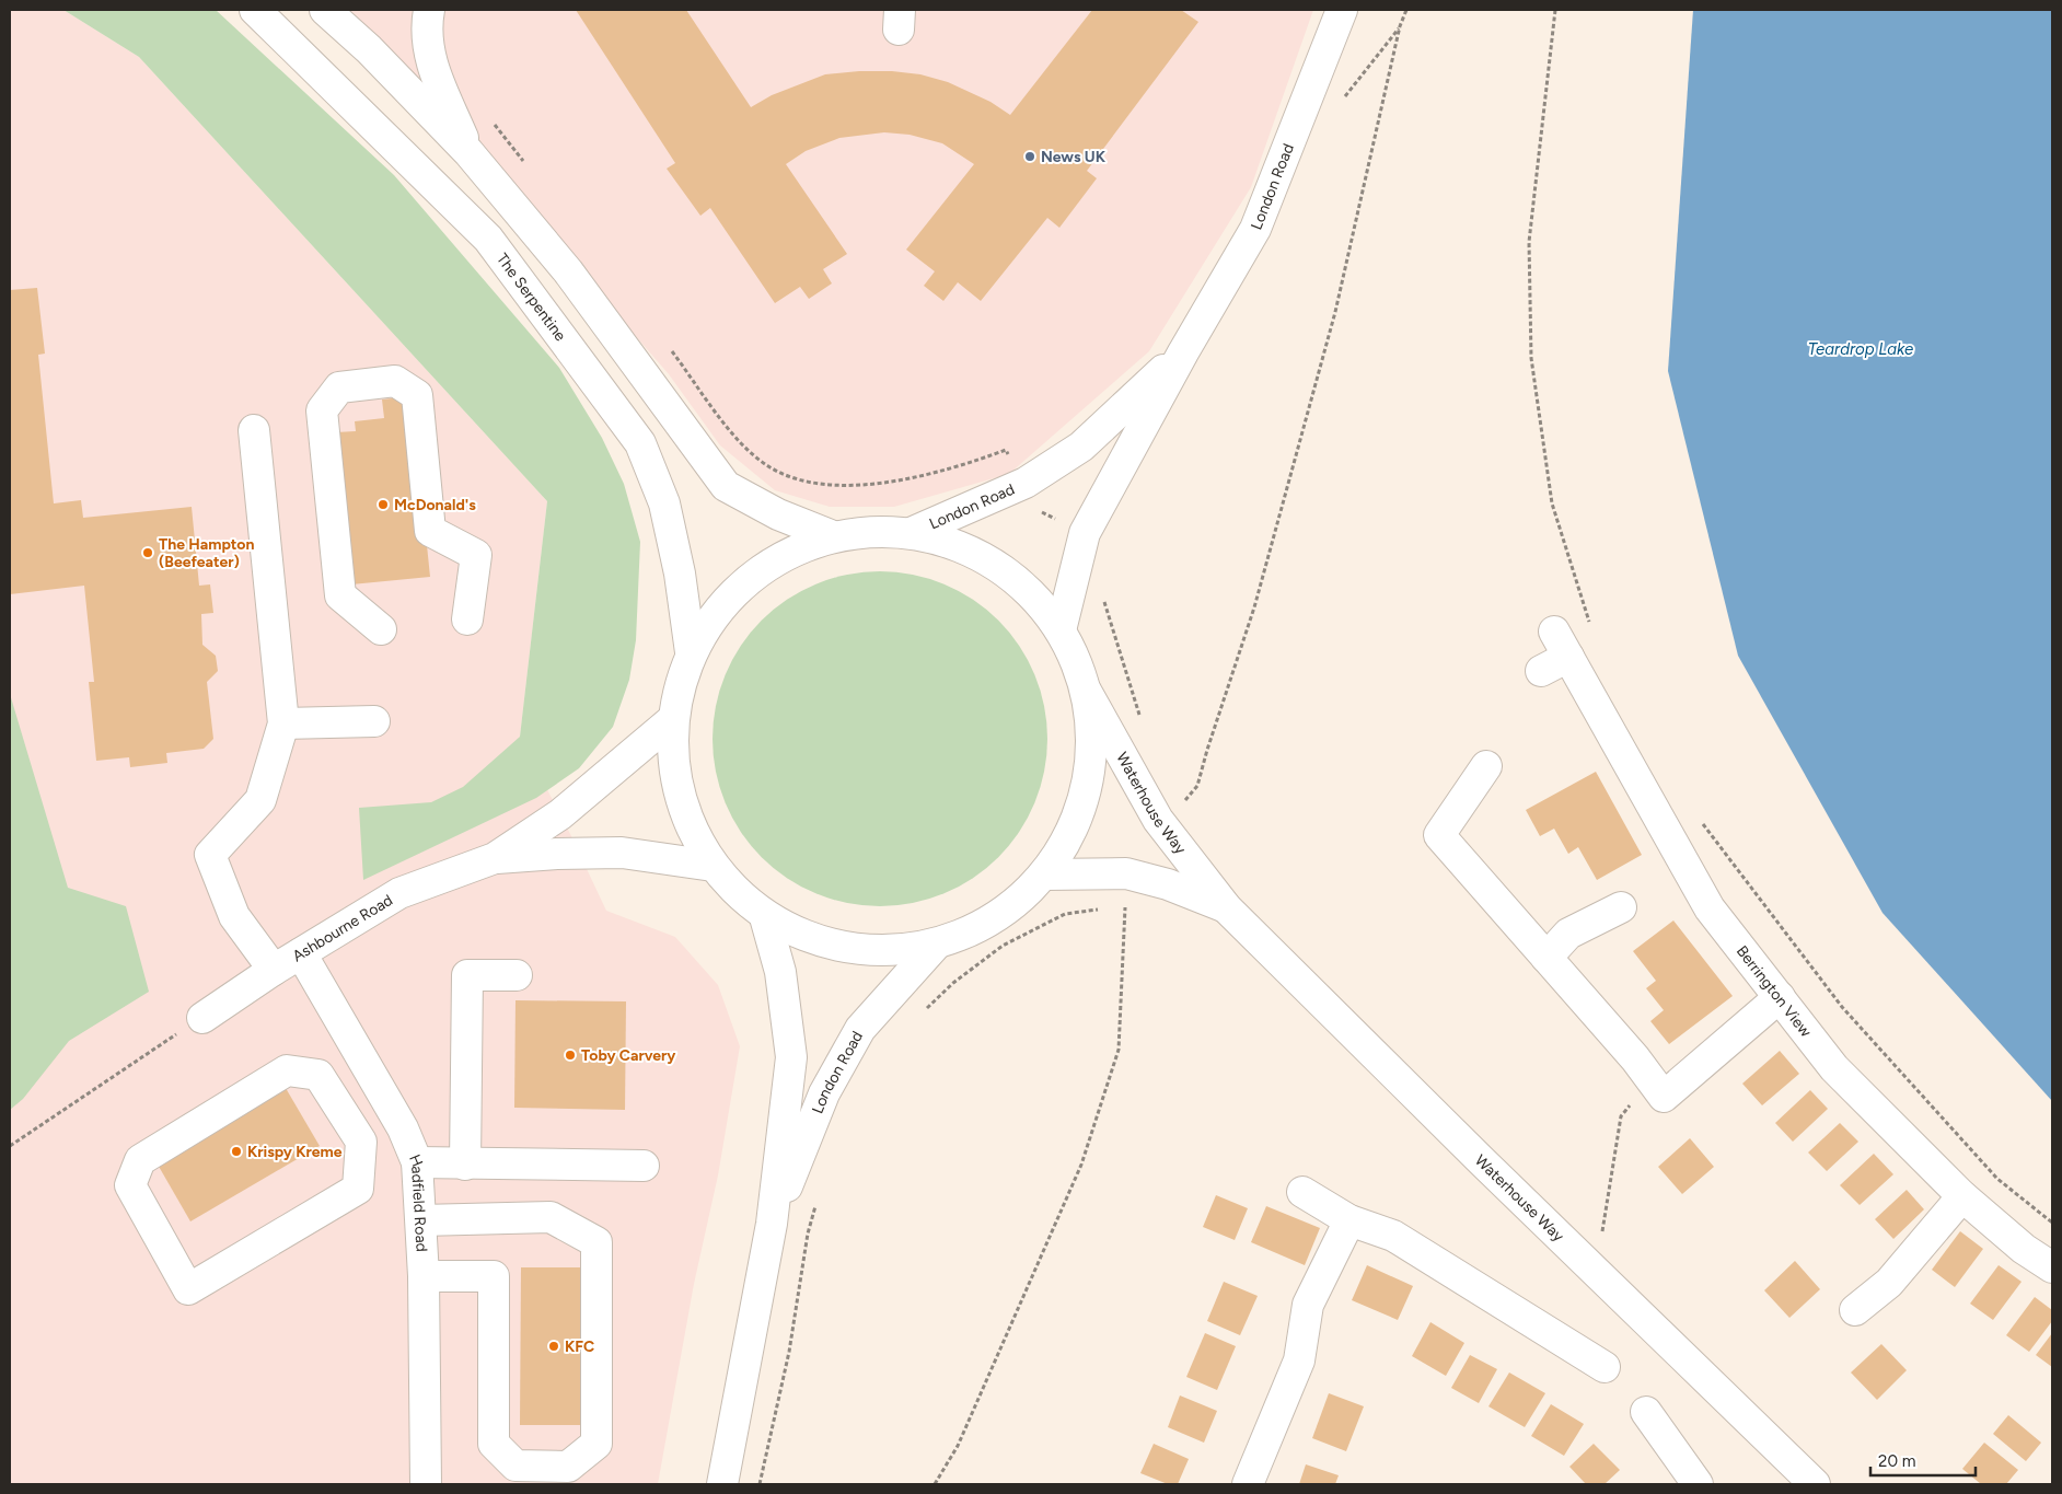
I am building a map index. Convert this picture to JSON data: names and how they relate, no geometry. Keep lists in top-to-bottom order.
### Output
{
  "streets": {
    "main road": [
      "London Road",
      "The Serpentine",
      "Waterhouse Way",
      "Ashbourne Road",
      "Berrington View",
      "Hadfield Road"
    ]
  },
  "crossings": [
    ["Ashbourne Road", "Hadfield Road"]
  ],
  "water": ["Teardrop Lake"],
  "places": [
    "News UK",
    "McDonald's",
    "The Hampton (Beefeater)",
    "Toby Carvery",
    "Krispy Kreme",
    "KFC"
  ],
  "scale_bar": "20 m"
}
